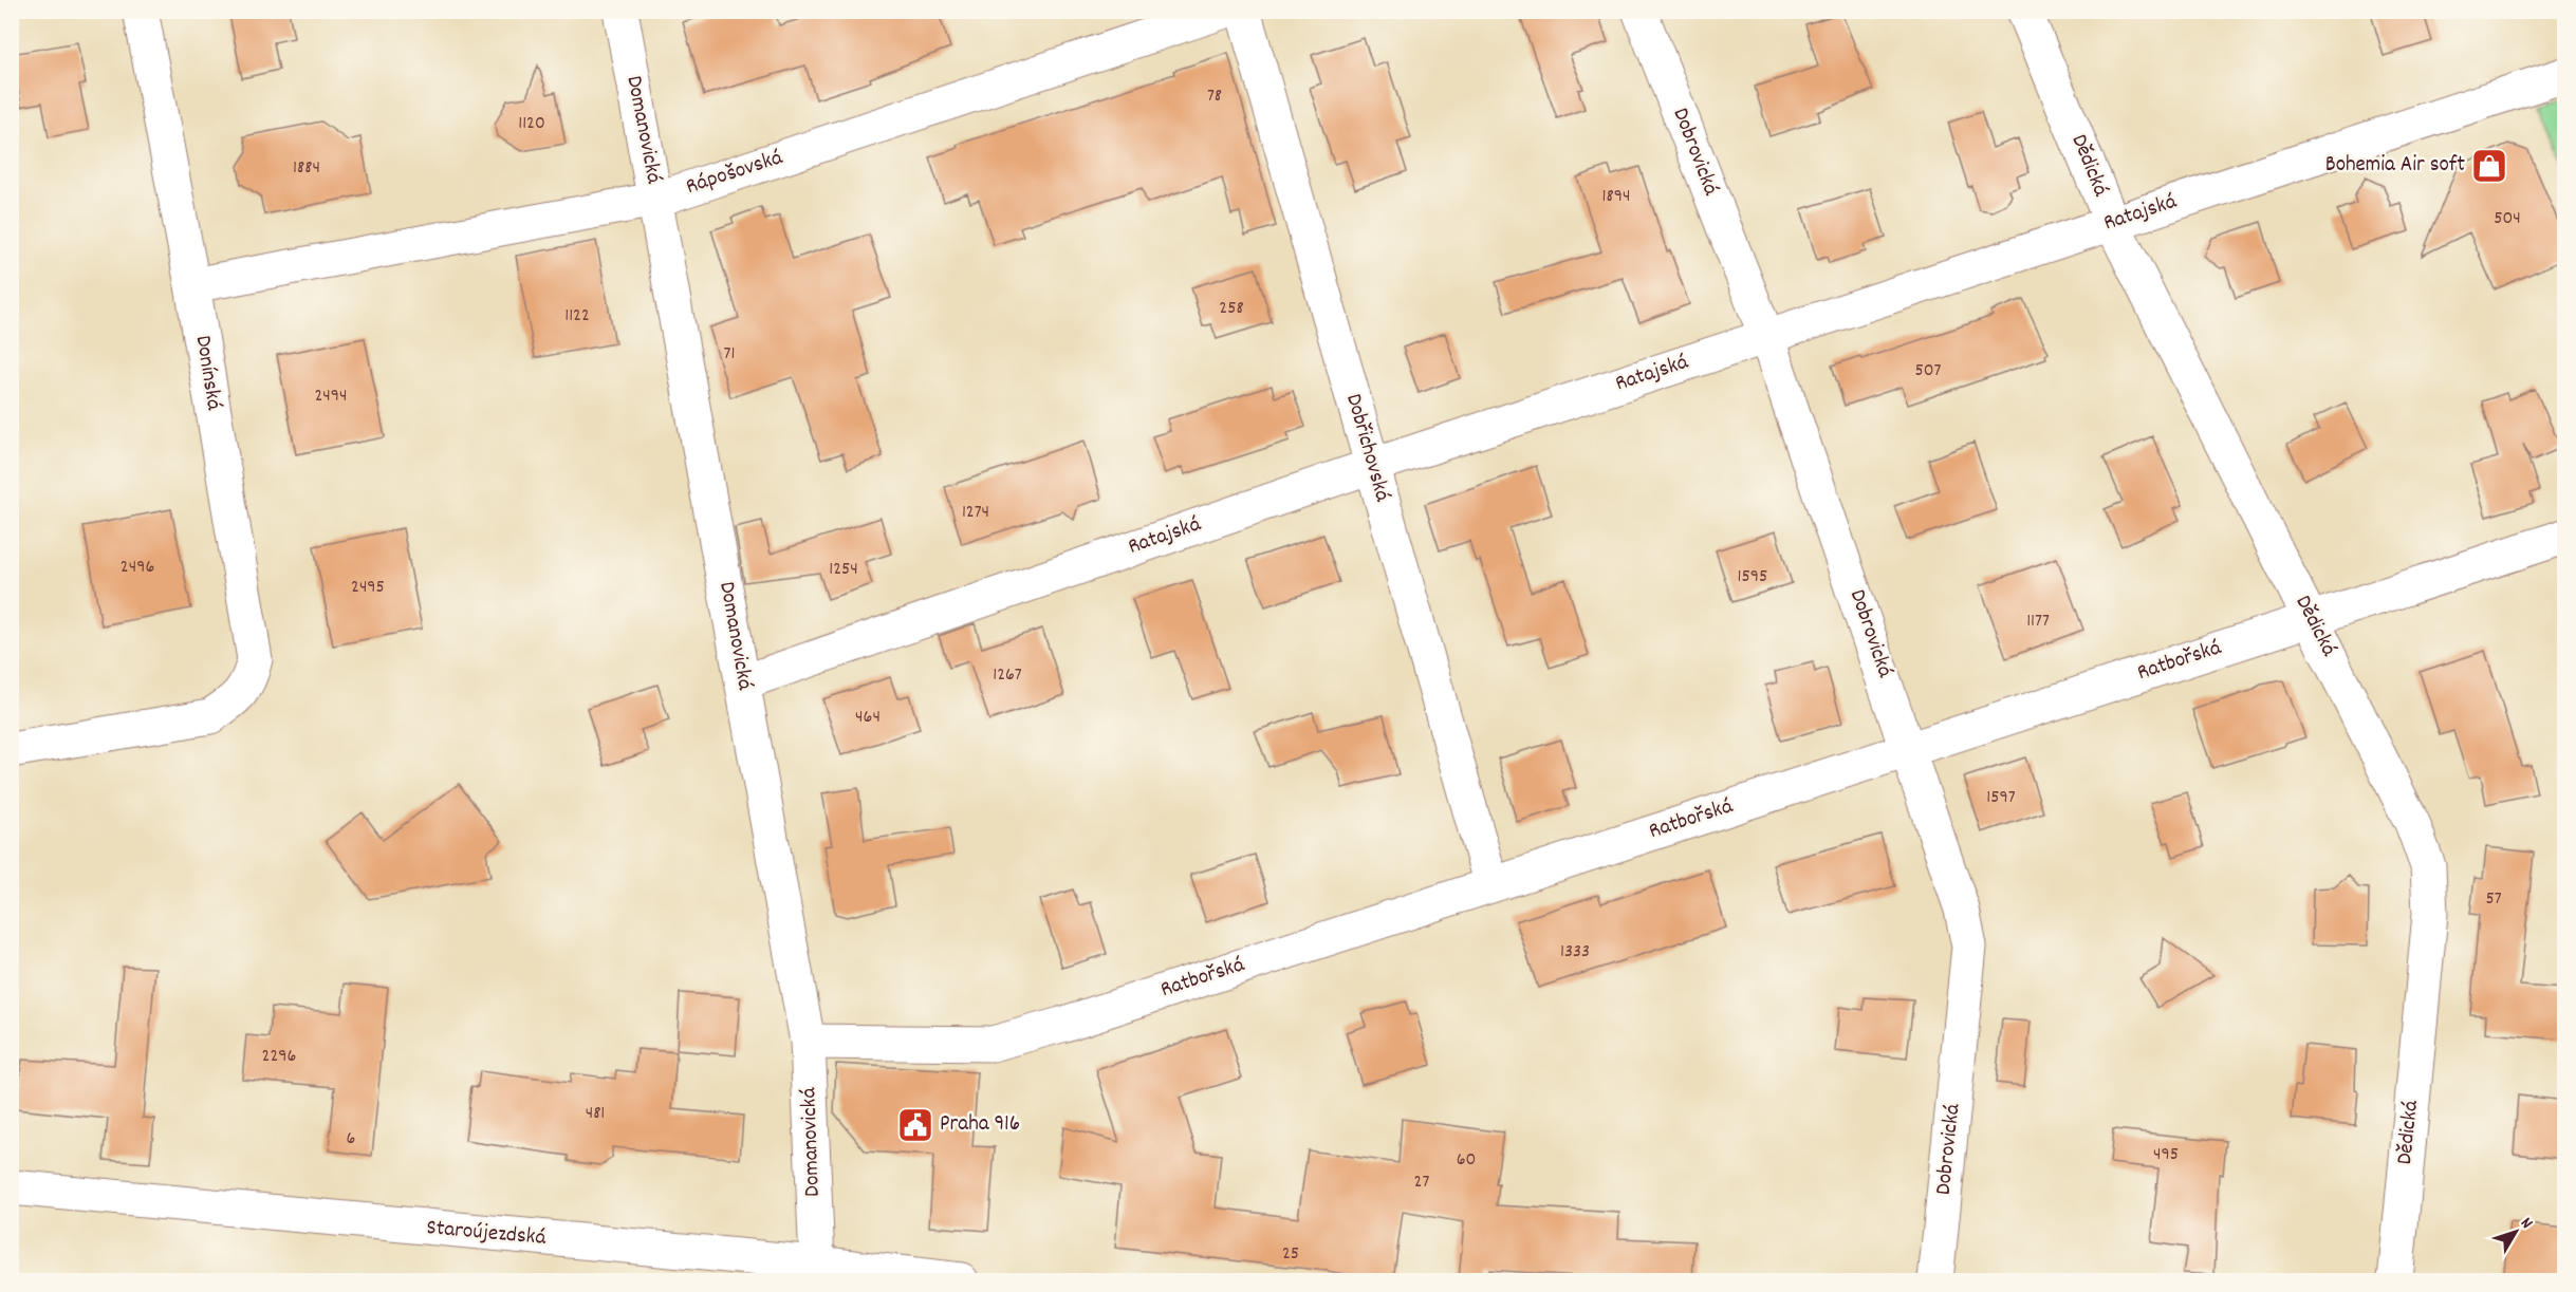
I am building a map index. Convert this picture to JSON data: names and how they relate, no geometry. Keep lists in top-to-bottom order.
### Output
{
  "streets": {
    "street": [
      "Domanovická",
      "Dobrovická",
      "Dědická",
      "Rápošovská",
      "Ratajská",
      "Donínská",
      "Dobřichovská",
      "Ratbořská",
      "Staroújezdská"
    ]
  },
  "crossings": [
    ["Domanovická", "Rápošovská"],
    ["Domanovická", "Ratajská"],
    ["Domanovická", "Ratbořská"],
    ["Domanovická", "Staroújezdská"],
    ["Dobrovická", "Ratajská"],
    ["Dobrovická", "Ratbořská"],
    ["Dědická", "Ratajská"],
    ["Dědická", "Ratbořská"],
    ["Rápošovská", "Donínská"],
    ["Ratajská", "Dobřichovská"],
    ["Dobřichovská", "Ratbořská"]
  ],
  "places": {
    "shop": ["Bohemia Air soft"],
    "public building": ["Praha 916"]
  },
  "house_numbers": [
    "78",
    "1120",
    "1884",
    "1894",
    "504",
    "258",
    "1122",
    "71",
    "507",
    "2494",
    "1274",
    "2496",
    "1254",
    "1595",
    "2495",
    "1177",
    "1267",
    "464",
    "1597",
    "57",
    "1333",
    "2296",
    "481",
    "6",
    "495",
    "60",
    "27",
    "25"
  ],
  "north": "top right"
}
